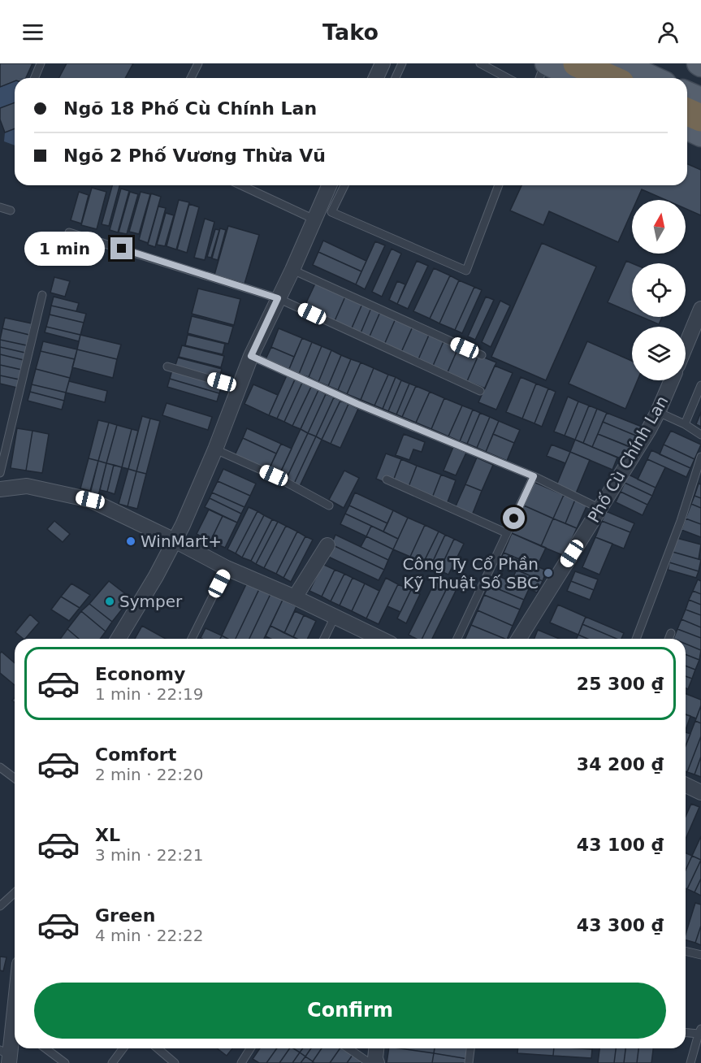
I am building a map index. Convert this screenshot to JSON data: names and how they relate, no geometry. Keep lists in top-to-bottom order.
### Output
{
  "streets": {
    "street": ["Phố Cù Chính Lan"]
  },
  "places": ["WinMart+", "Công Ty Cổ Phần Kỹ Thuật Số SBC", "Symper"],
  "north": "top",
  "page": {
    "header": "Tako",
    "banner": ["Ngõ 18 Phố Cù Chính Lan", "Ngõ 2 Phố Vương Thừa Vũ"],
    "bubble": "1 min",
    "list": [
      {
        "name": "Economy",
        "note": "1 min · 22:19",
        "value": "25 300 ₫"
      },
      {
        "name": "Comfort",
        "note": "2 min · 22:20",
        "value": "34 200 ₫"
      },
      {
        "name": "XL",
        "note": "3 min · 22:21",
        "value": "43 100 ₫"
      },
      {
        "name": "Green",
        "note": "4 min · 22:22",
        "value": "43 300 ₫"
      }
    ],
    "buttons": "Confirm"
  }
}
